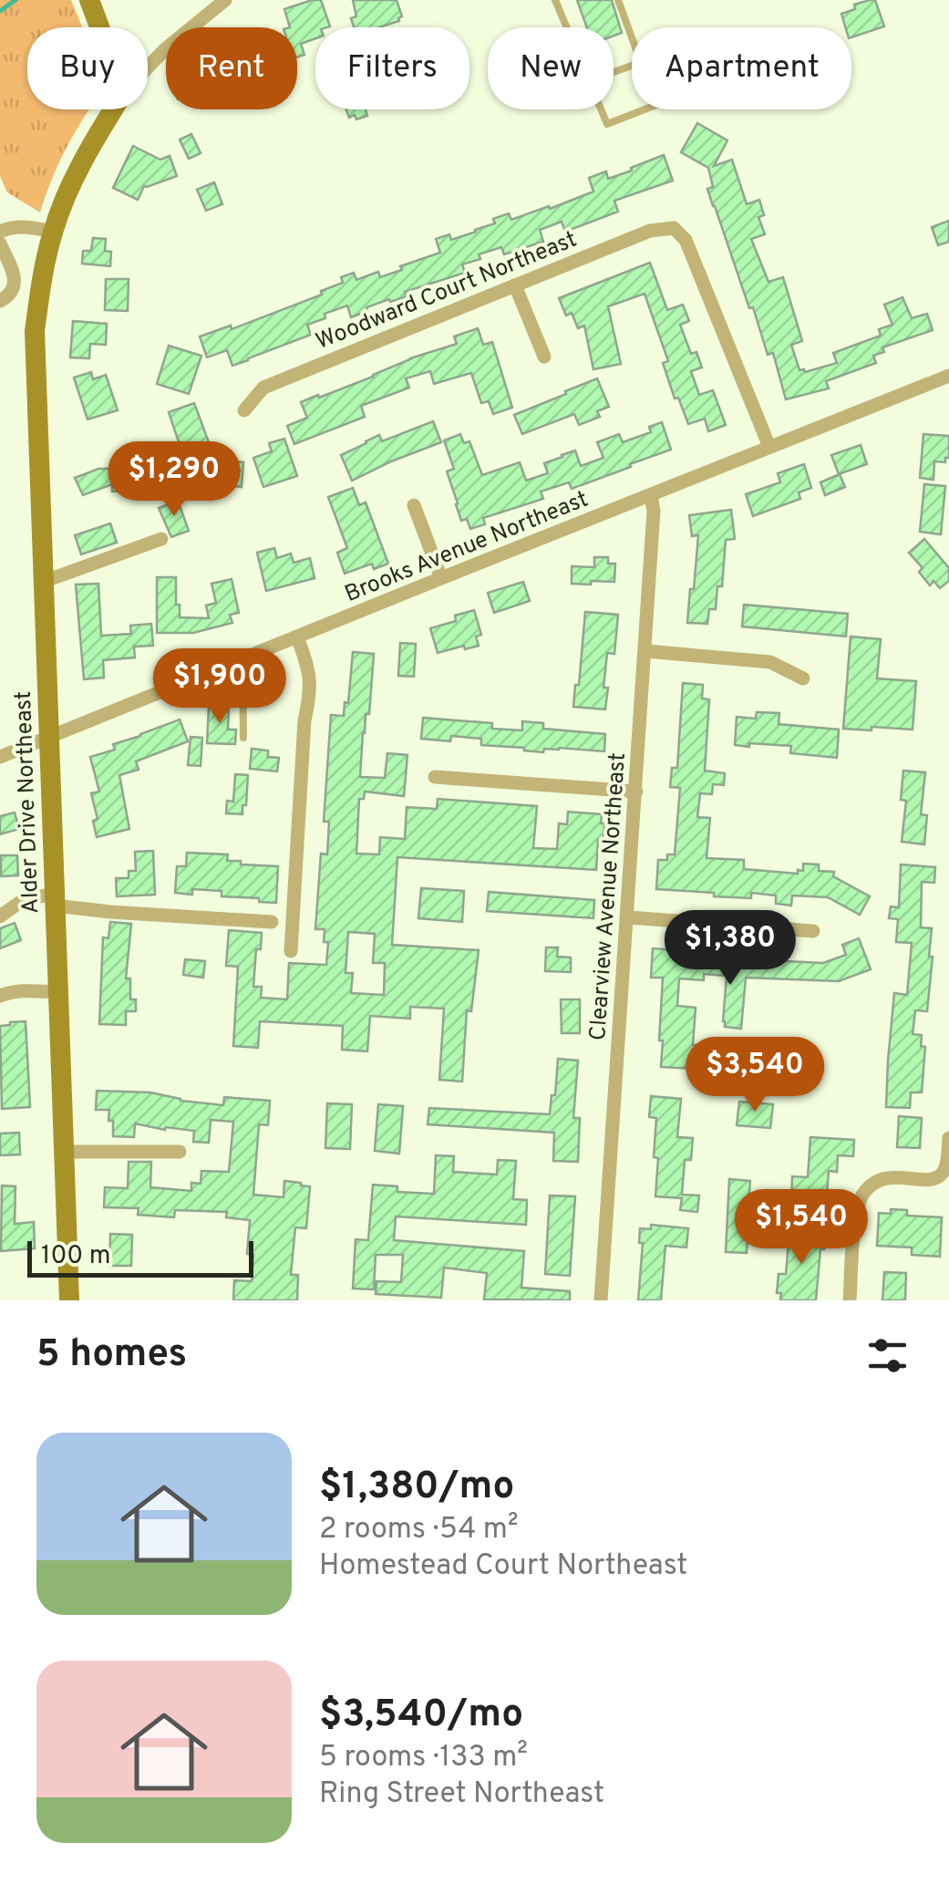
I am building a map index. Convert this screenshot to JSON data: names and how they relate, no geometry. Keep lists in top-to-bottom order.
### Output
{
  "streets": {
    "street": [
      "Woodward Court Northeast",
      "Brooks Avenue Northeast",
      "Alder Drive Northeast",
      "Clearview Avenue Northeast"
    ]
  },
  "crossings": [
    ["Woodward Court Northeast", "Brooks Avenue Northeast"],
    ["Brooks Avenue Northeast", "Alder Drive Northeast"],
    ["Brooks Avenue Northeast", "Clearview Avenue Northeast"]
  ],
  "scale_bar": "100 m",
  "page": {
    "chip": [
      "Buy",
      "Rent",
      "Filters",
      "New",
      "Apartment"
    ],
    "price": [
      "$1,290",
      "$1,900",
      "$1,380",
      "$3,540",
      "$1,540"
    ],
    "scale": "100 m",
    "heading": "5 homes",
    "list": [
      {
        "name": "$1,380/mo",
        "note": "2 rooms · 54 m² · Homestead Court Northeast"
      },
      {
        "name": "$3,540/mo",
        "note": "5 rooms · 133 m² · Ring Street Northeast"
      }
    ]
  }
}
